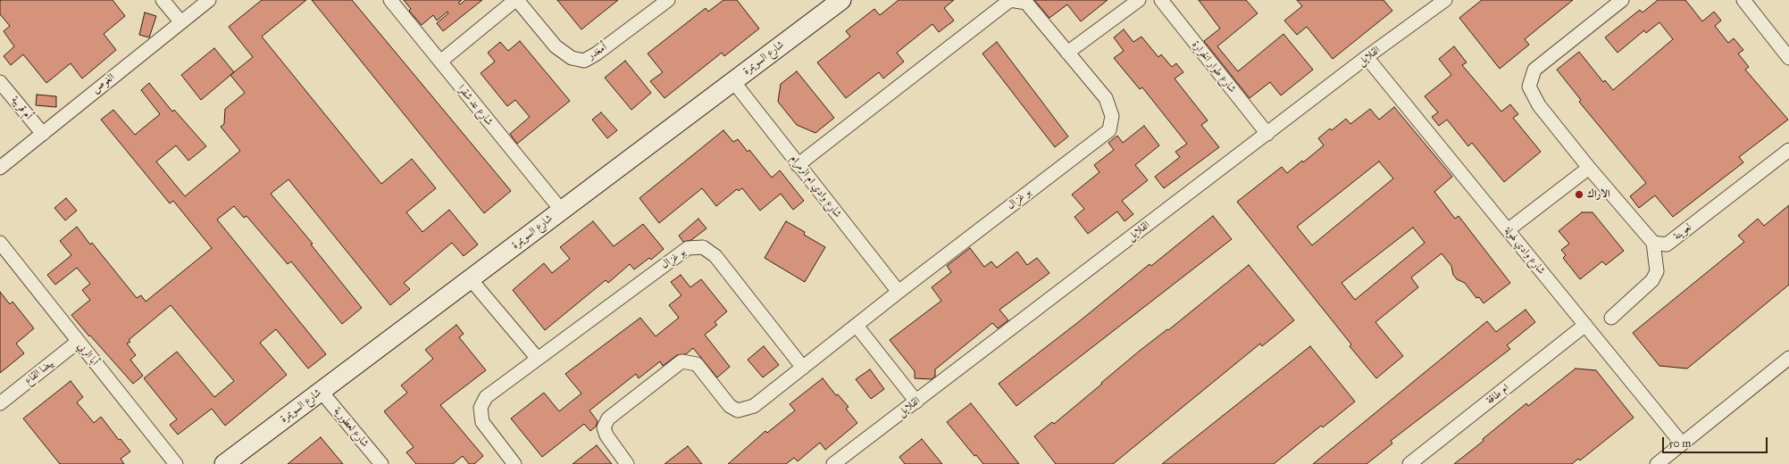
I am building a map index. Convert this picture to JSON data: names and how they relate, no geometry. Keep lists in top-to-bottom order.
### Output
{
  "streets": {
    "street": [
      "أمغدر",
      "القلايل",
      "شارع السويمرة",
      "شارع طوار الخرارة",
      "الغوص",
      "شارع عد شقرا",
      "أم قريبة",
      "شارع وادي ام الرمرام",
      "بو غزال",
      "لعوينة",
      "شارع وادي لهولة",
      "أبا الربي",
      "بيضا القاع",
      "ام طاقة",
      "شارع لعطورية"
    ]
  },
  "crossings": [
    ["أمغدر", "شارع عد شقرا"],
    ["القلايل", "شارع طوار الخرارة"],
    ["القلايل", "شارع وادي لهولة"],
    ["شارع السويمرة", "شارع عد شقرا"],
    ["شارع السويمرة", "شارع وادي ام الرمرام"],
    ["شارع السويمرة", "شارع لعطورية"],
    ["الغوص", "أم قريبة"],
    ["شارع وادي ام الرمرام", "بو غزال"],
    ["شارع وادي لهولة", "ام طاقة"],
    ["أبا الربي", "بيضا القاع"]
  ],
  "places": ["الاراك"],
  "scale_bar": "50 m"
}
